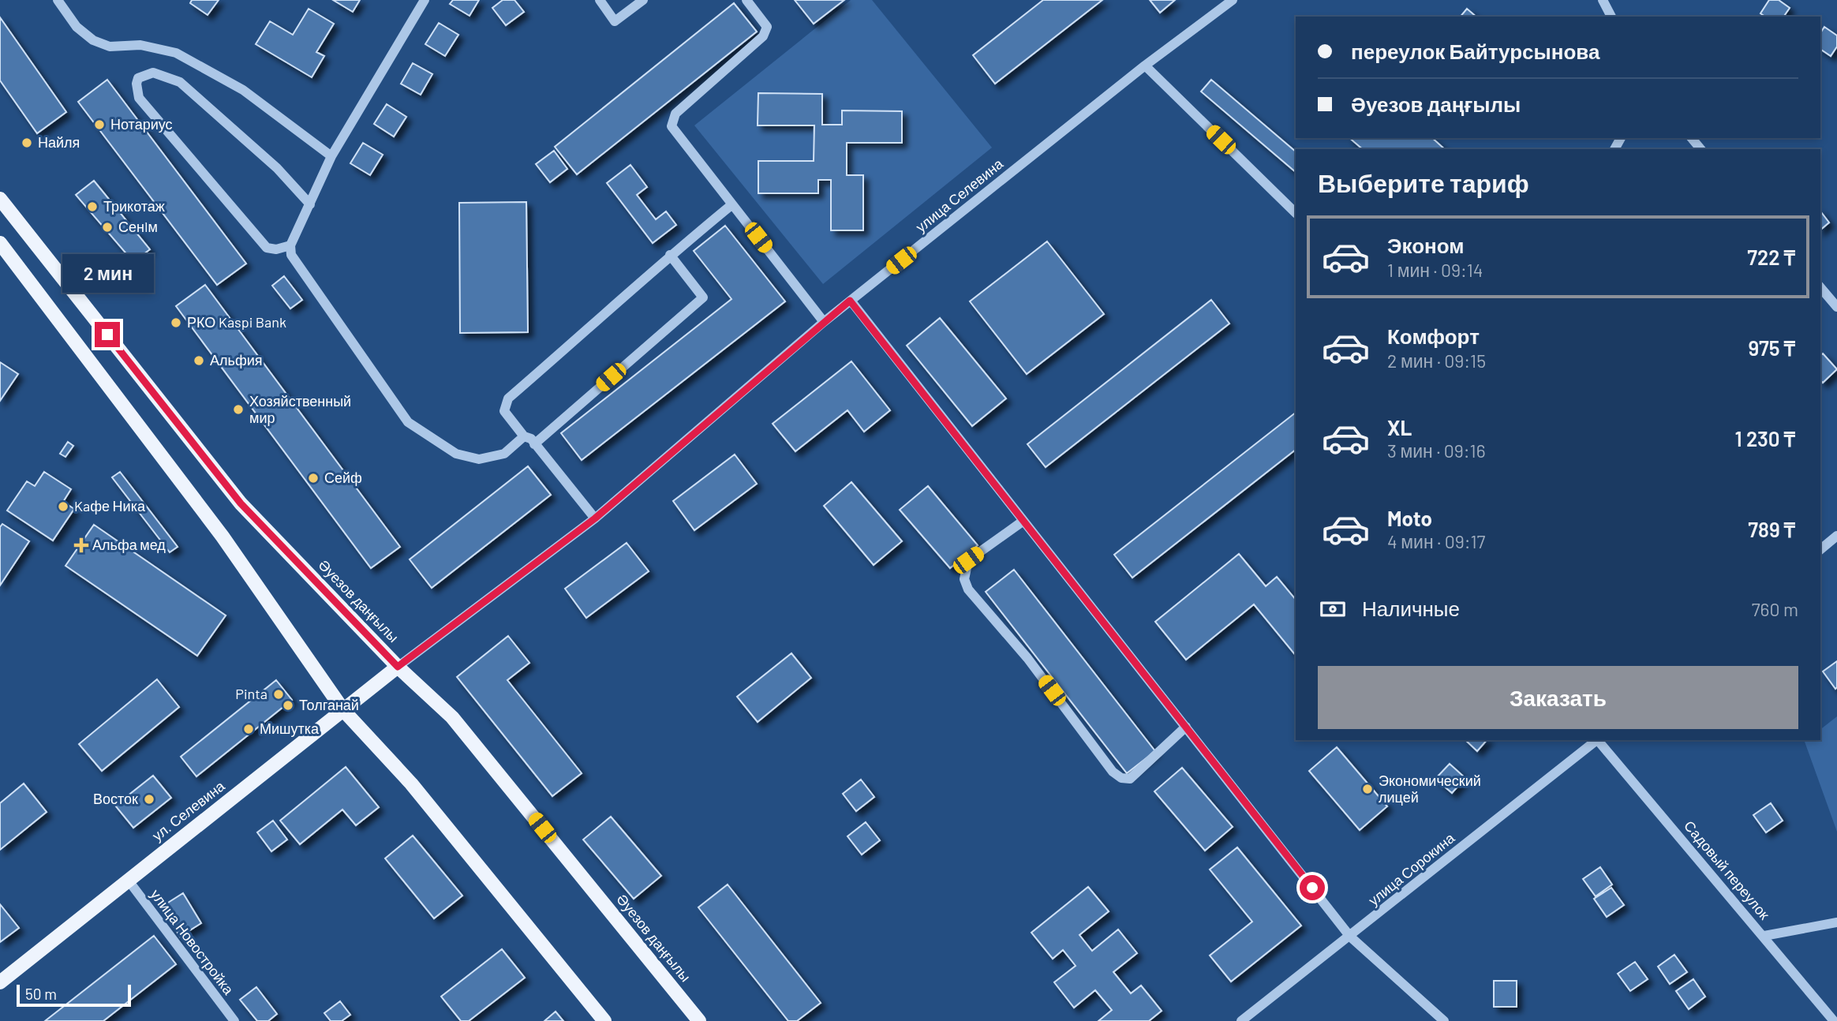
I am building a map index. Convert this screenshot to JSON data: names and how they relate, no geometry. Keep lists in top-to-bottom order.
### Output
{
  "streets": {
    "main road": ["Әуезов даңғылы", "ул. Селевина"],
    "street": [
      "улица Селевина",
      "улица Сорокина",
      "Садовый переулок",
      "улица Новостройка"
    ]
  },
  "crossings": [
    ["улица Селевина", "Әуезов даңғылы"],
    ["улица Селевина", "ул. Селевина"],
    ["Әуезов даңғылы", "ул. Селевина"],
    ["ул. Селевина", "улица Новостройка"]
  ],
  "places": {
    "other": [
      "Нотариус",
      "Найля",
      "Трикотаж",
      "СенIм",
      "РКО Kaspi Bank",
      "Альфия",
      "Хозяйственный мир",
      "Сейф",
      "Kaфе Ника",
      "Pinta",
      "Толганай",
      "Мишутка",
      "Экономический лицей",
      "Восток"
    ],
    "health": ["Альфа мед"]
  },
  "scale_bar": "50 m",
  "page": {
    "banner": ["переулок Байтурсынова", "Әуезов даңғылы"],
    "heading": "Выберите тариф",
    "list": [
      {
        "name": "Эконом",
        "note": "1 мин · 09:14",
        "value": "722 ₸"
      },
      {
        "name": "Комфорт",
        "note": "2 мин · 09:15",
        "value": "975 ₸"
      },
      {
        "name": "XL",
        "note": "3 мин · 09:16",
        "value": "1 230 ₸"
      },
      {
        "name": "Moto",
        "note": "4 мин · 09:17",
        "value": "789 ₸"
      }
    ],
    "bubble": "2 мин",
    "pay": ["Наличные", "760 m"],
    "buttons": "Заказать",
    "scale": "50 m"
  }
}
